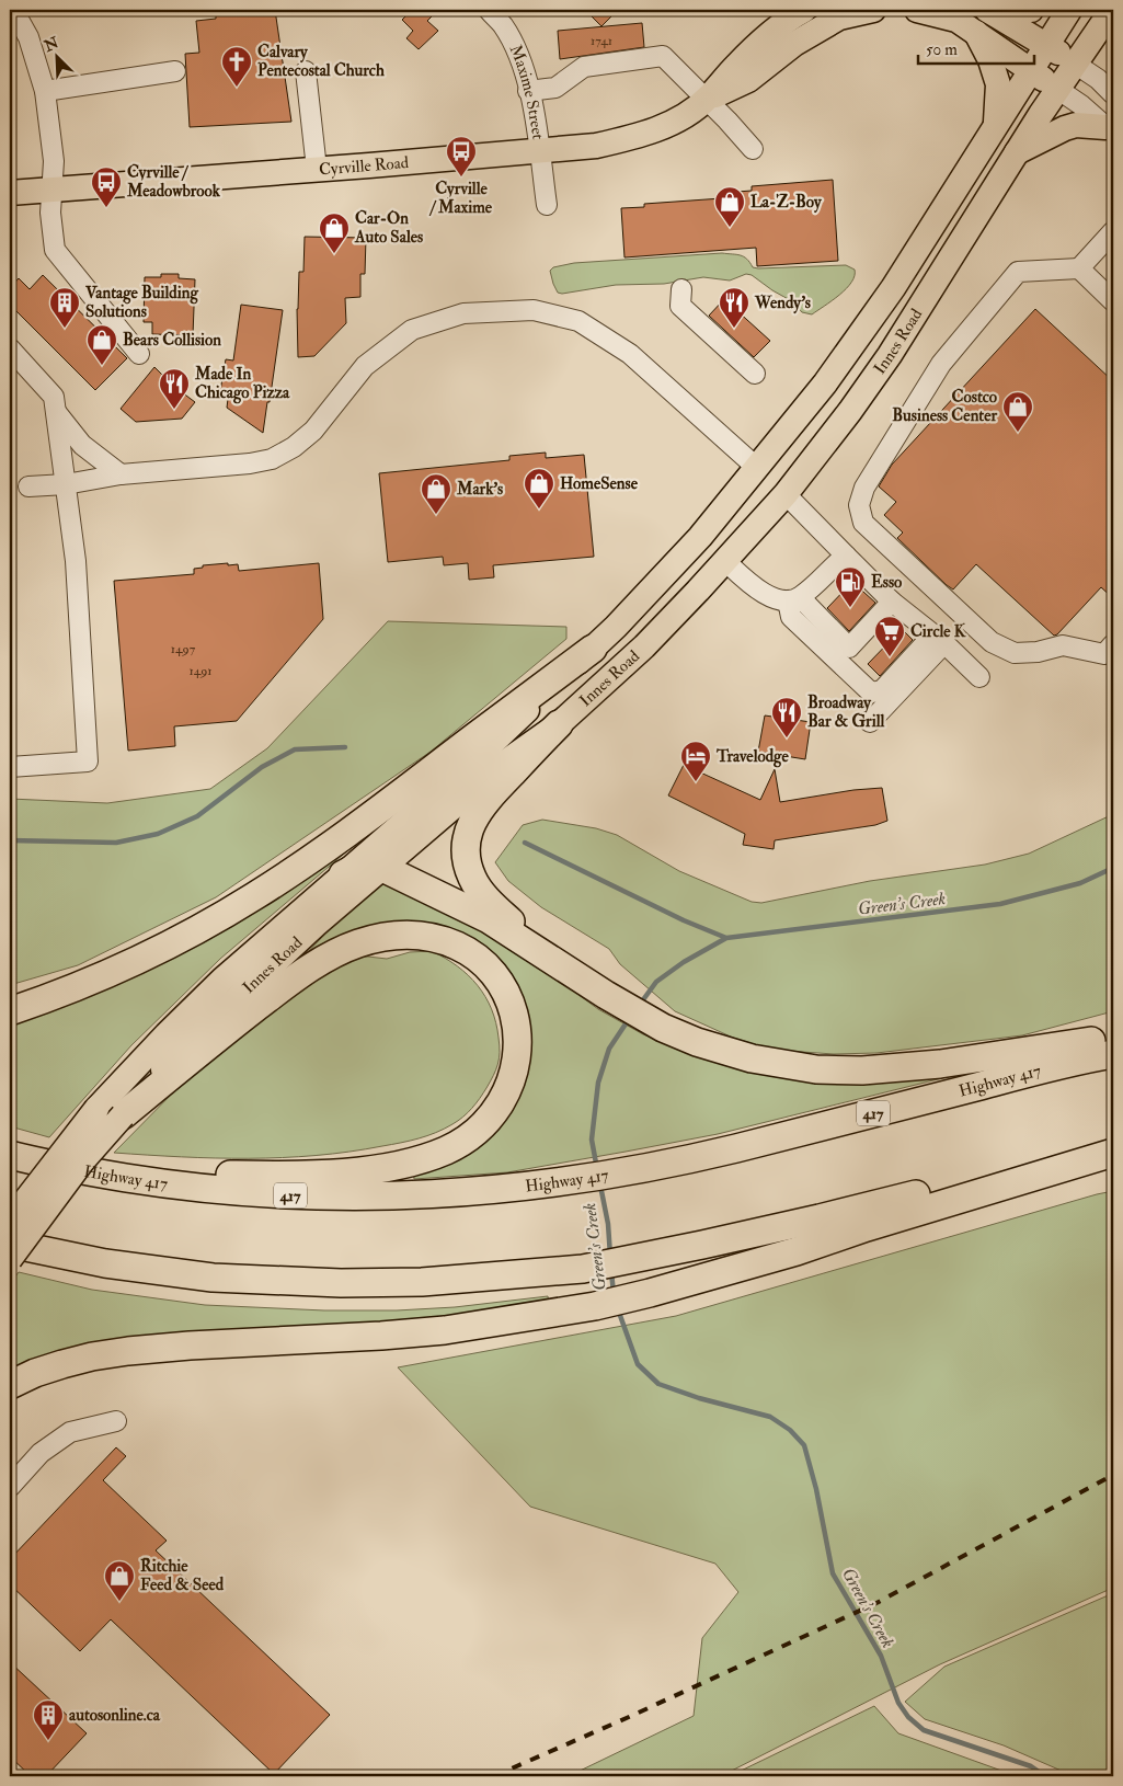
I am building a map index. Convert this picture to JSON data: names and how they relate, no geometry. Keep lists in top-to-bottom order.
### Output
{
  "streets": {
    "highway": ["Highway 417", "417"],
    "main road": ["Cyrville Road", "Innes Road"],
    "street": ["Maxime Street"]
  },
  "crossings": [
    ["Maxime Street", "Cyrville Road"]
  ],
  "water": ["Green's Creek"],
  "places": {
    "church": ["Calvary Pentecostal Church"],
    "bus stop": ["Cyrville / Maxime", "Cyrville / Meadowbrook"],
    "shop": [
      "La-Z-Boy",
      "Car-On Auto Sales",
      "Bears Collision",
      "Costco Business Center",
      "HomeSense",
      "Mark's",
      "Ritchie Feed & Seed"
    ],
    "building": ["Vantage Building Solutions", "autosonline.ca"],
    "restaurant": ["Wendy's", "Made In Chicago Pizza", "Broadway Bar & Grill"],
    "fuel station": ["Esso"],
    "supermarket": ["Circle K"],
    "hotel": ["Travelodge"]
  },
  "house_numbers": ["1741", "1497", "1491"],
  "scale_bar": "50 m",
  "north": "top left"
}
